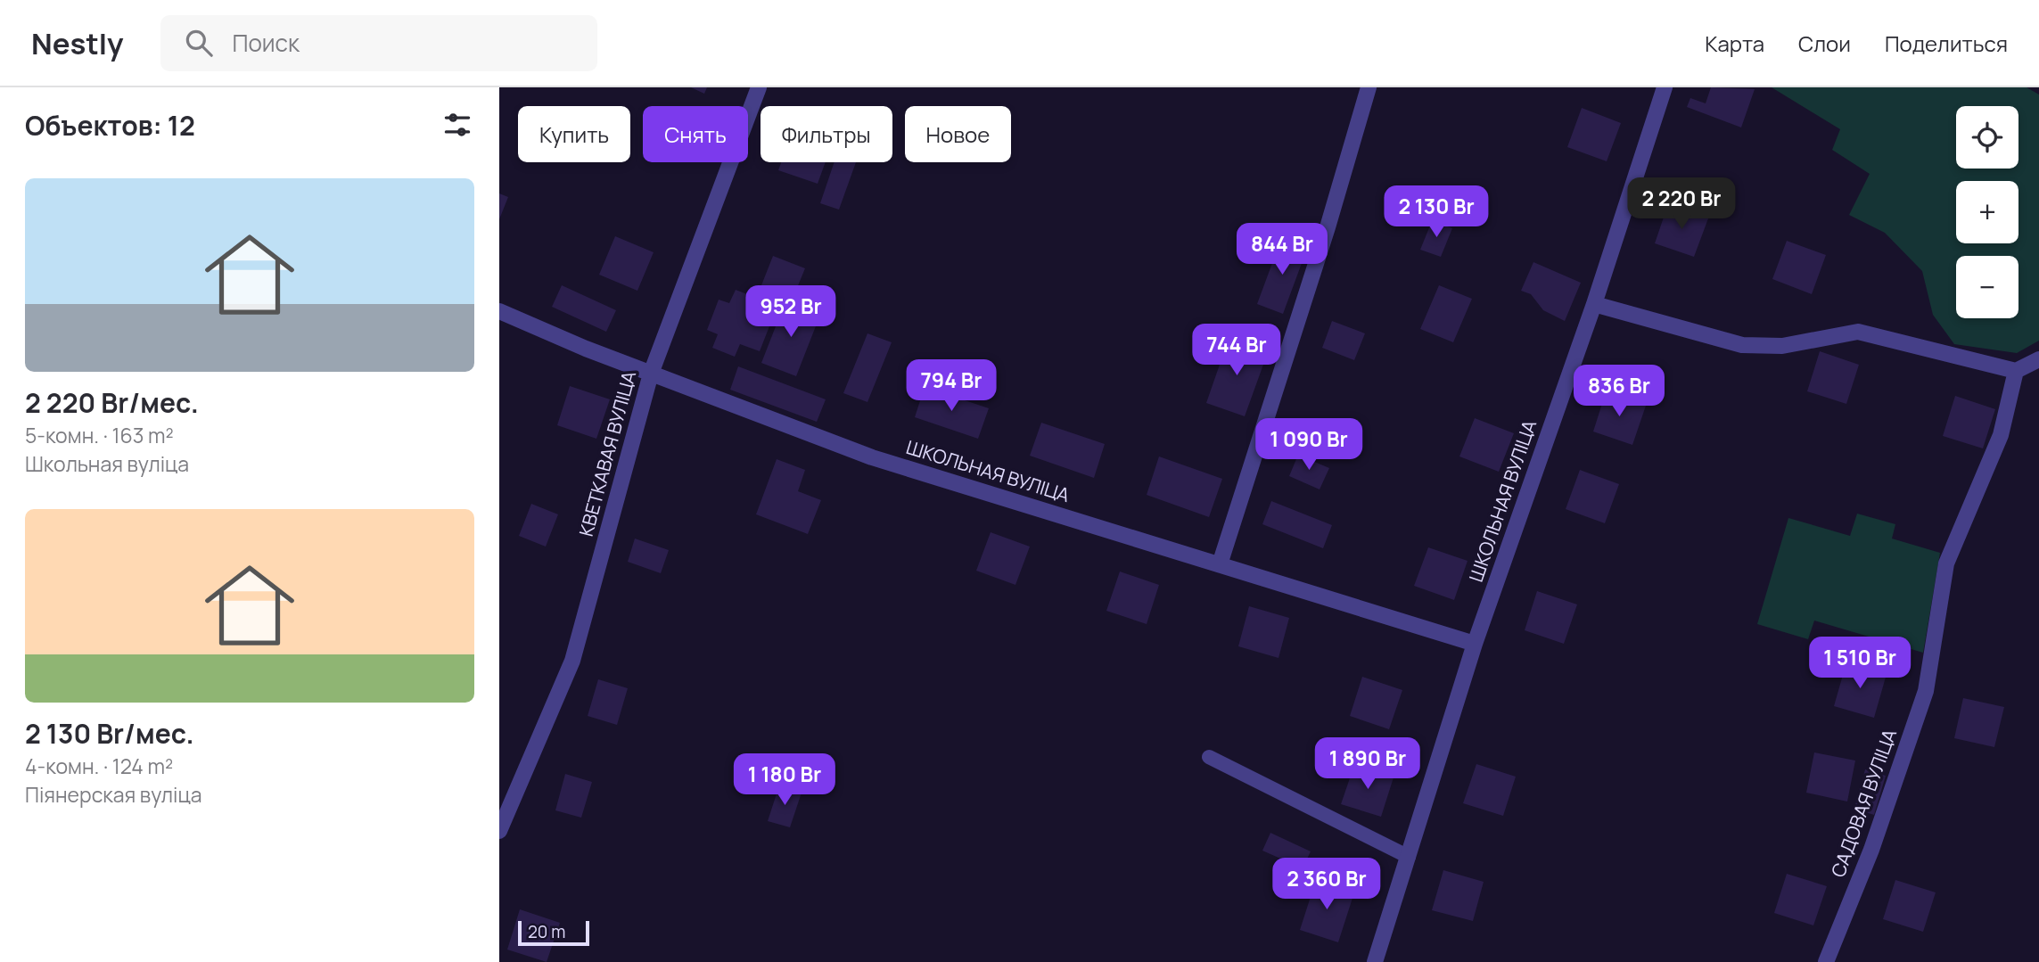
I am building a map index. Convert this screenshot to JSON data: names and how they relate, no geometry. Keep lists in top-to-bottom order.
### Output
{
  "streets": {
    "street": ["КВЕТКАВАЯ ВУЛІЦА", "ШКОЛЬНАЯ ВУЛІЦА", "САДОВАЯ ВУЛІЦА"]
  },
  "crossings": [
    ["КВЕТКАВАЯ ВУЛІЦА", "ШКОЛЬНАЯ ВУЛІЦА"]
  ],
  "scale_bar": "20 m",
  "page": {
    "header": "Nestly",
    "search": "Поиск",
    "nav": ["Карта", "Слои", "Поделиться"],
    "heading": "Объектов: 12",
    "map_buttons": ["+", "−"],
    "chip": [
      "Купить",
      "Снять",
      "Фильтры",
      "Новое"
    ],
    "list": [
      {
        "name": "2 220 Br/мес.",
        "note": "5-комн. · 163 m² · Школьная вуліца"
      },
      {
        "name": "2 130 Br/мес.",
        "note": "4-комн. · 124 m² · Піянерская вуліца"
      }
    ],
    "price": [
      "2 220 Br",
      "2 130 Br",
      "844 Br",
      "952 Br",
      "744 Br",
      "794 Br",
      "836 Br",
      "1 090 Br",
      "1 510 Br",
      "1 890 Br",
      "1 180 Br",
      "2 360 Br"
    ],
    "scale": "20 m"
  }
}
